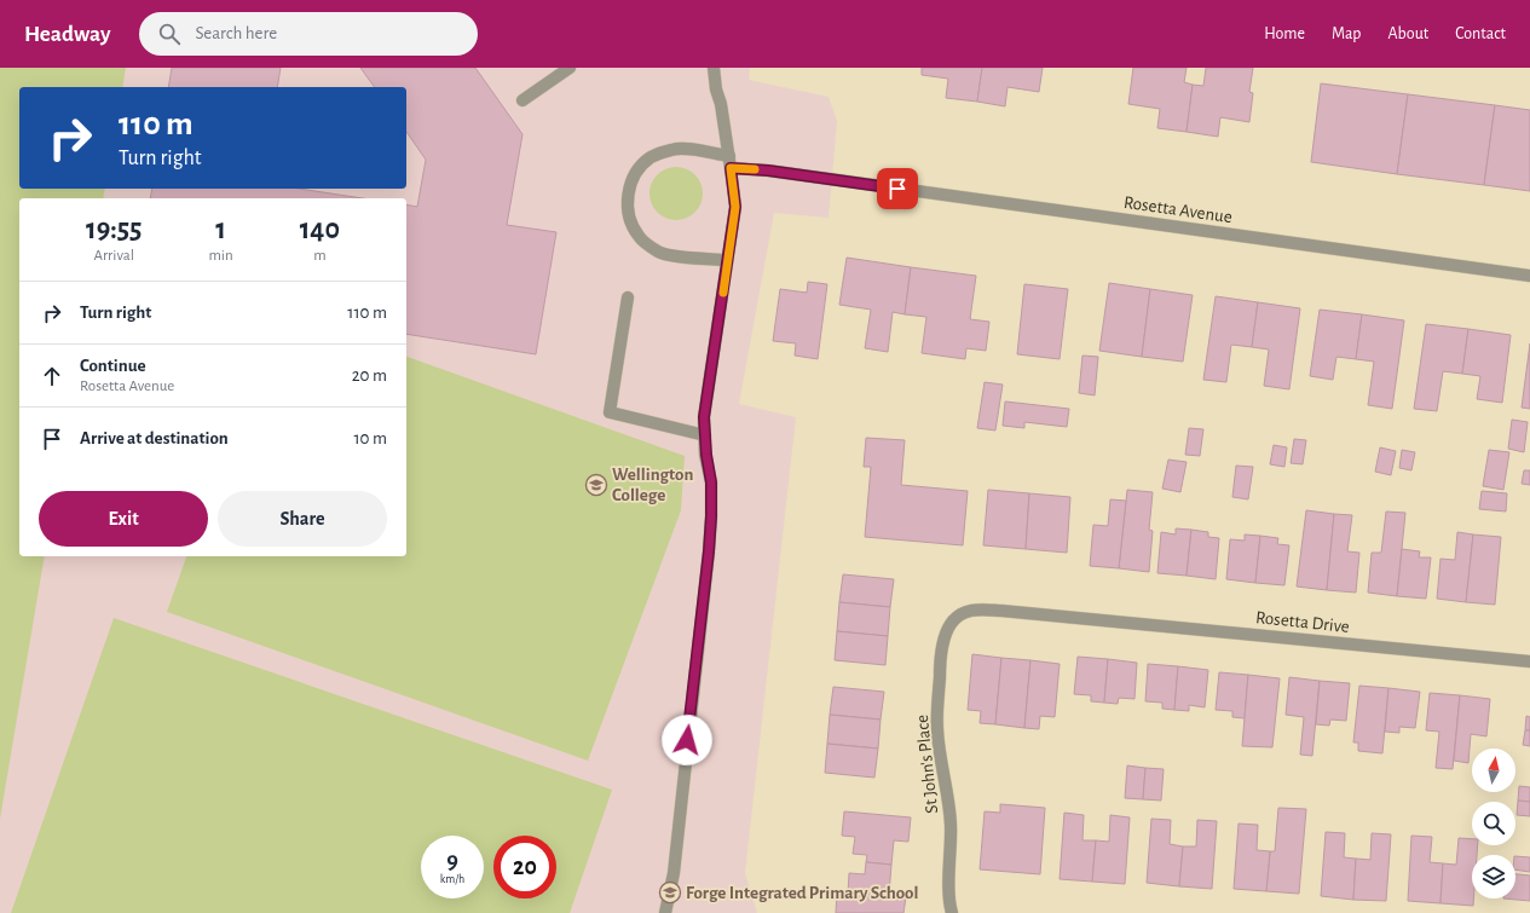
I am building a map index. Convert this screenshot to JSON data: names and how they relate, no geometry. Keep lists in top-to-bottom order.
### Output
{
  "streets": {
    "street": ["Rosetta Avenue", "Rosetta Drive", "St John's Place"]
  },
  "crossings": [
    ["Rosetta Drive", "St John's Place"]
  ],
  "places": {
    "school or university": ["Wellington College", "Forge Integrated Primary School"]
  },
  "north": "top",
  "page": {
    "header": "Headway",
    "search": "Search here",
    "nav": [
      "Home",
      "Map",
      "About",
      "Contact"
    ],
    "turn": ["110 m", "Turn right"],
    "eta": [
      "19:55",
      "Arrival",
      "1",
      "min",
      "140",
      "m"
    ],
    "list": [
      {
        "name": "Turn right",
        "value": "110 m"
      },
      {
        "name": "Continue",
        "note": "Rosetta Avenue",
        "value": "20 m"
      },
      {
        "name": "Arrive at destination",
        "value": "10 m"
      }
    ],
    "buttons": ["Exit", "Share"],
    "speed": "9 km/h",
    "limit": "20"
  }
}
